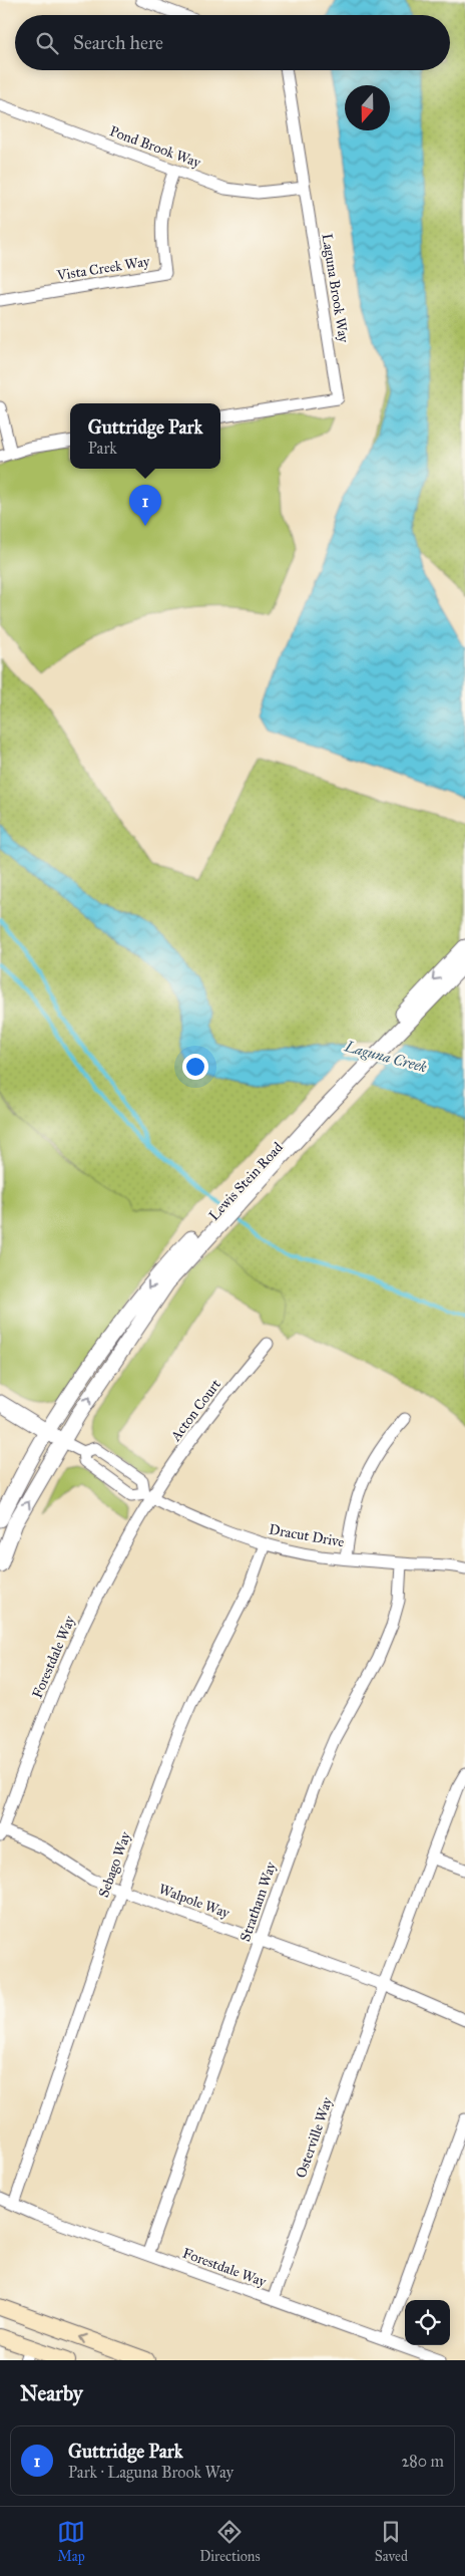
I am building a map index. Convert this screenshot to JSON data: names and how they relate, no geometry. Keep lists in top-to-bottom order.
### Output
{
  "streets": {
    "street": [
      "Pond Brook Way",
      "Vista Creek Way",
      "Laguna Brook Way",
      "Lewis Stein Road",
      "Acton Court",
      "Dracut Drive",
      "Forestdale Way",
      "Sebago Way",
      "Walpole Way",
      "Stratham Way",
      "Osterville Way"
    ]
  },
  "crossings": [
    ["Pond Brook Way", "Vista Creek Way"],
    ["Pond Brook Way", "Laguna Brook Way"],
    ["Acton Court", "Dracut Drive"],
    ["Acton Court", "Forestdale Way"],
    ["Dracut Drive", "Forestdale Way"],
    ["Dracut Drive", "Sebago Way"],
    ["Dracut Drive", "Stratham Way"],
    ["Forestdale Way", "Sebago Way"],
    ["Forestdale Way", "Walpole Way"],
    ["Forestdale Way", "Stratham Way"],
    ["Forestdale Way", "Osterville Way"],
    ["Sebago Way", "Walpole Way"],
    ["Walpole Way", "Stratham Way"],
    ["Walpole Way", "Osterville Way"]
  ],
  "water": ["Laguna Creek"],
  "north": "bottom",
  "page": {
    "search": "Search here",
    "popup": ["Guttridge Park", "Park"],
    "pins": "1",
    "heading": "Nearby",
    "list": [
      {
        "mark": "1",
        "name": "Guttridge Park",
        "note": "Park · Laguna Brook Way",
        "value": "280 m"
      }
    ],
    "nav": ["Map", "Directions", "Saved"]
  }
}
